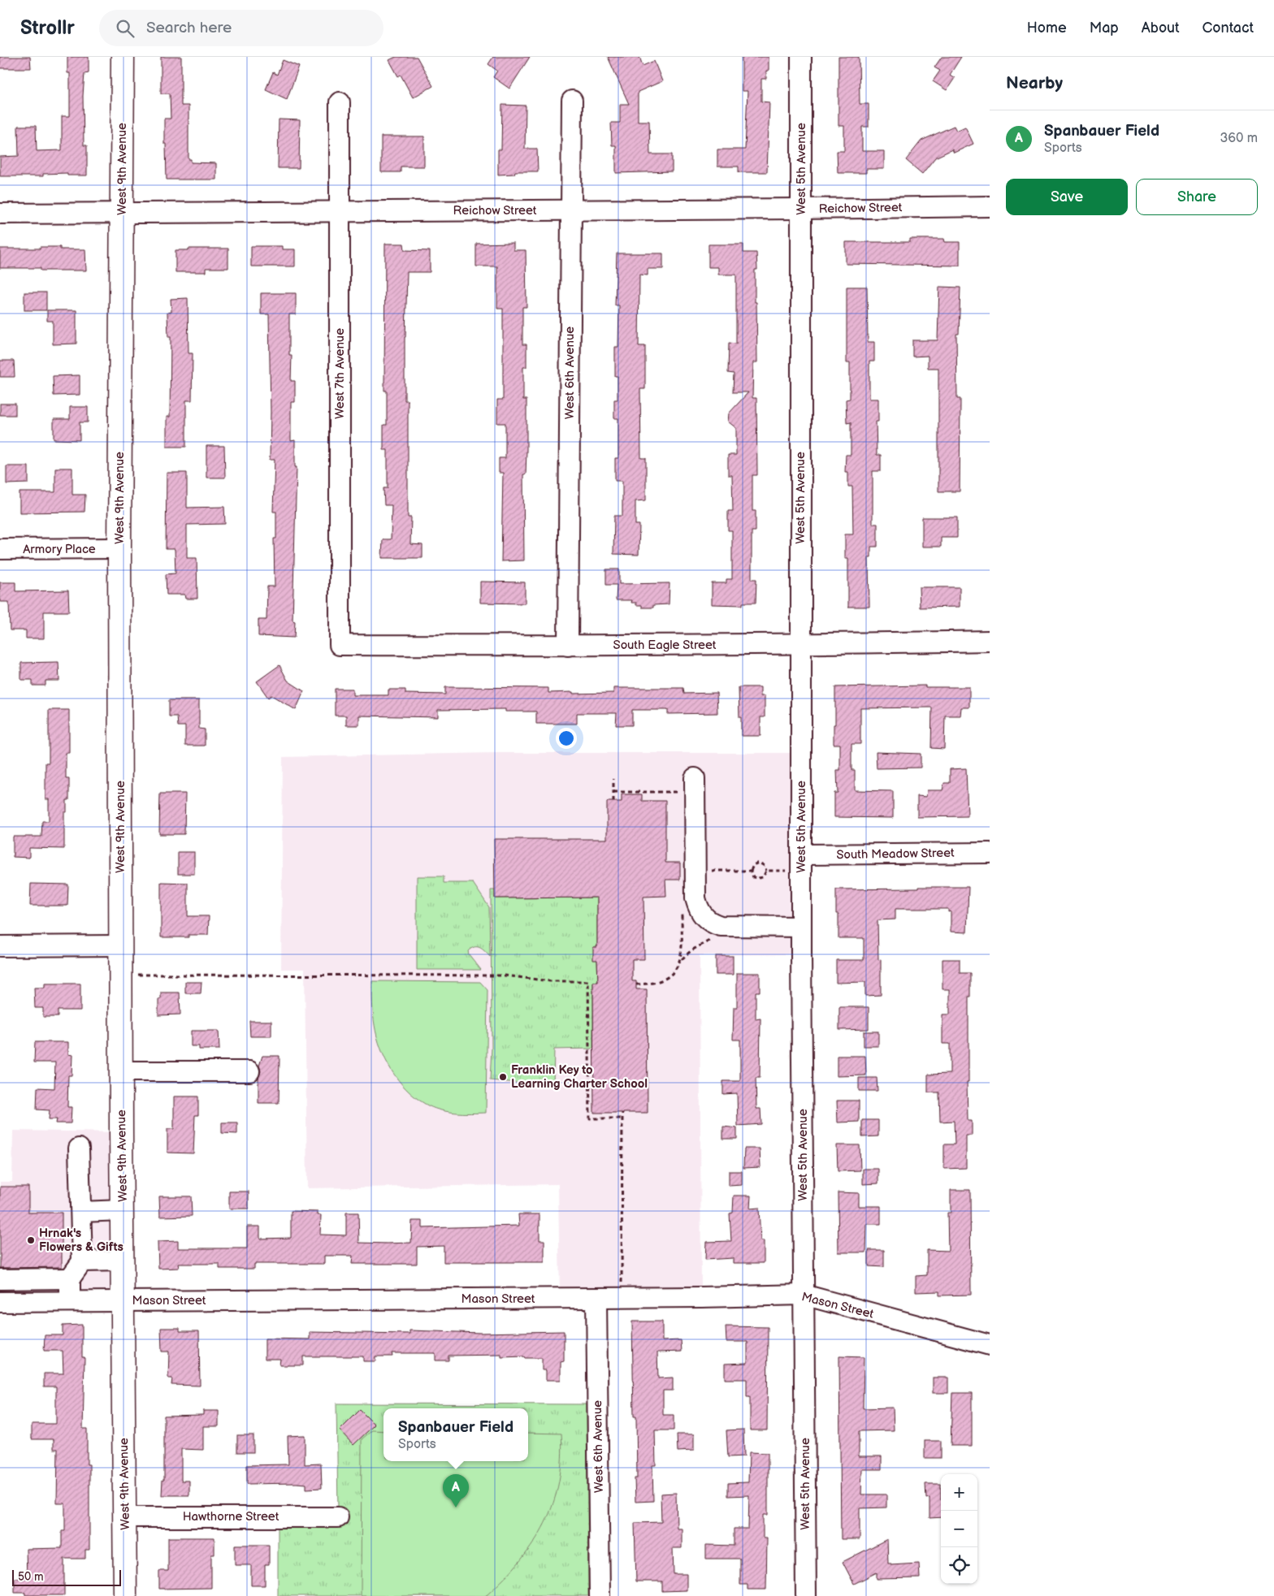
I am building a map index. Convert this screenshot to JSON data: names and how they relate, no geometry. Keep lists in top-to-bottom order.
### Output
{
  "streets": {
    "main road": ["West 9th Avenue"],
    "street": [
      "West 5th Avenue",
      "Reichow Street",
      "West 6th Avenue",
      "West 7th Avenue",
      "Armory Place",
      "South Eagle Street",
      "South Meadow Street",
      "Mason Street",
      "Hawthorne Street"
    ]
  },
  "crossings": [
    ["West 9th Avenue", "Reichow Street"],
    ["West 9th Avenue", "Armory Place"],
    ["West 9th Avenue", "Mason Street"],
    ["West 9th Avenue", "Hawthorne Street"],
    ["West 5th Avenue", "Reichow Street"],
    ["West 5th Avenue", "South Eagle Street"],
    ["West 5th Avenue", "South Meadow Street"],
    ["West 5th Avenue", "Mason Street"],
    ["Reichow Street", "West 6th Avenue"],
    ["Reichow Street", "West 7th Avenue"],
    ["West 6th Avenue", "South Eagle Street"],
    ["West 6th Avenue", "Mason Street"],
    ["West 7th Avenue", "South Eagle Street"]
  ],
  "places": ["Franklin Key to Learning Charter School", "Hrnak's Flowers & Gifts"],
  "scale_bar": "50 m",
  "page": {
    "header": "Strollr",
    "search": "Search here",
    "nav": [
      "Home",
      "Map",
      "About",
      "Contact"
    ],
    "heading": "Nearby",
    "list": [
      {
        "mark": "A",
        "name": "Spanbauer Field",
        "note": "Sports",
        "value": "360 m"
      }
    ],
    "buttons": ["Save", "Share"],
    "popup": ["Spanbauer Field", "Sports"],
    "map_buttons": ["+", "−"],
    "pins": "A",
    "scale": "50 m"
  }
}
